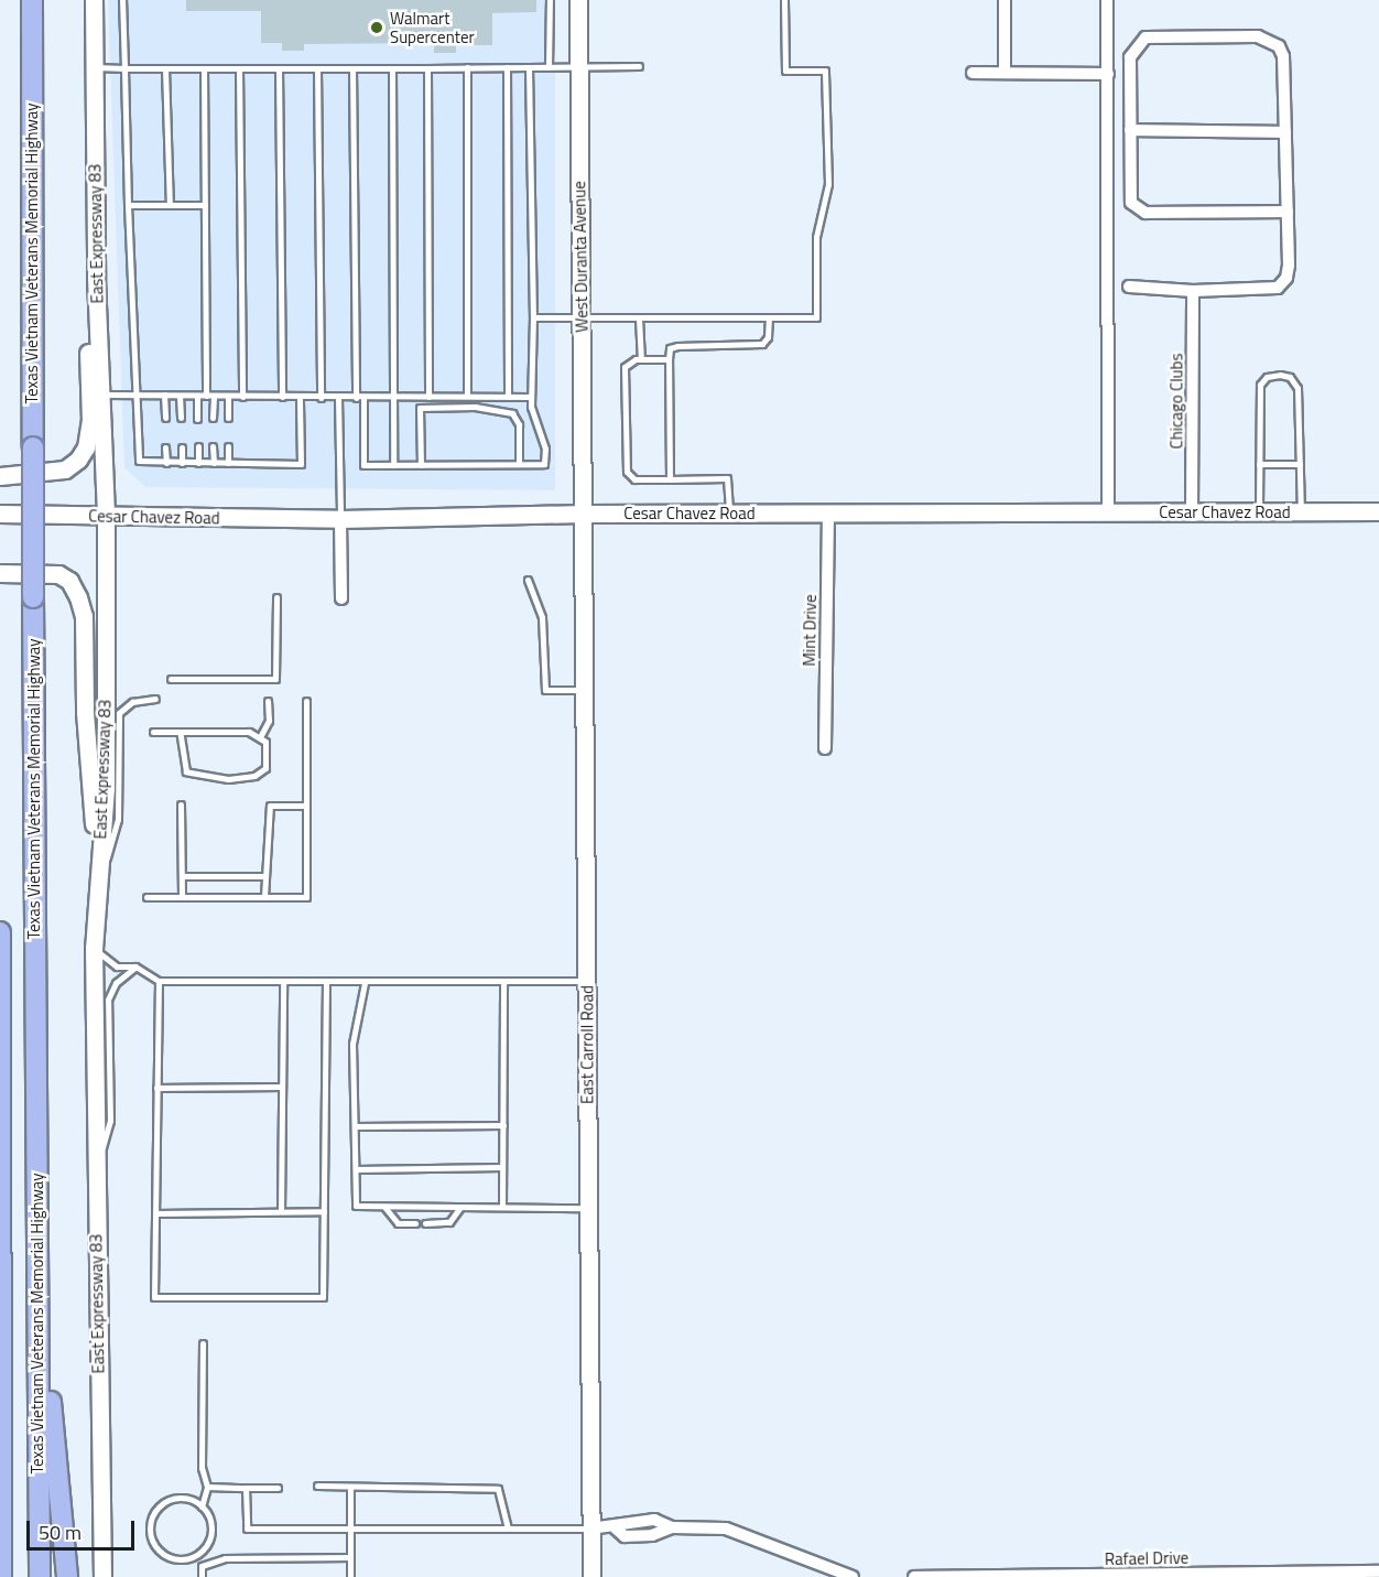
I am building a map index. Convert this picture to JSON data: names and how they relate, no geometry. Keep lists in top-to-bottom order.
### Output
{
  "streets": {
    "highway": ["Texas Vietnam Veterans Memorial Highway"],
    "street": [
      "East Expressway 83",
      "West Duranta Avenue",
      "Chicago Clubs",
      "Cesar Chavez Road",
      "Mint Drive",
      "East Carroll Road",
      "Rafael Drive"
    ]
  },
  "crossings": [
    ["East Expressway 83", "Cesar Chavez Road"],
    ["West Duranta Avenue", "Cesar Chavez Road"],
    ["West Duranta Avenue", "East Carroll Road"],
    ["Chicago Clubs", "Cesar Chavez Road"],
    ["Cesar Chavez Road", "Mint Drive"],
    ["Cesar Chavez Road", "East Carroll Road"]
  ],
  "places": ["Walmart Supercenter"],
  "scale_bar": "50 m"
}
